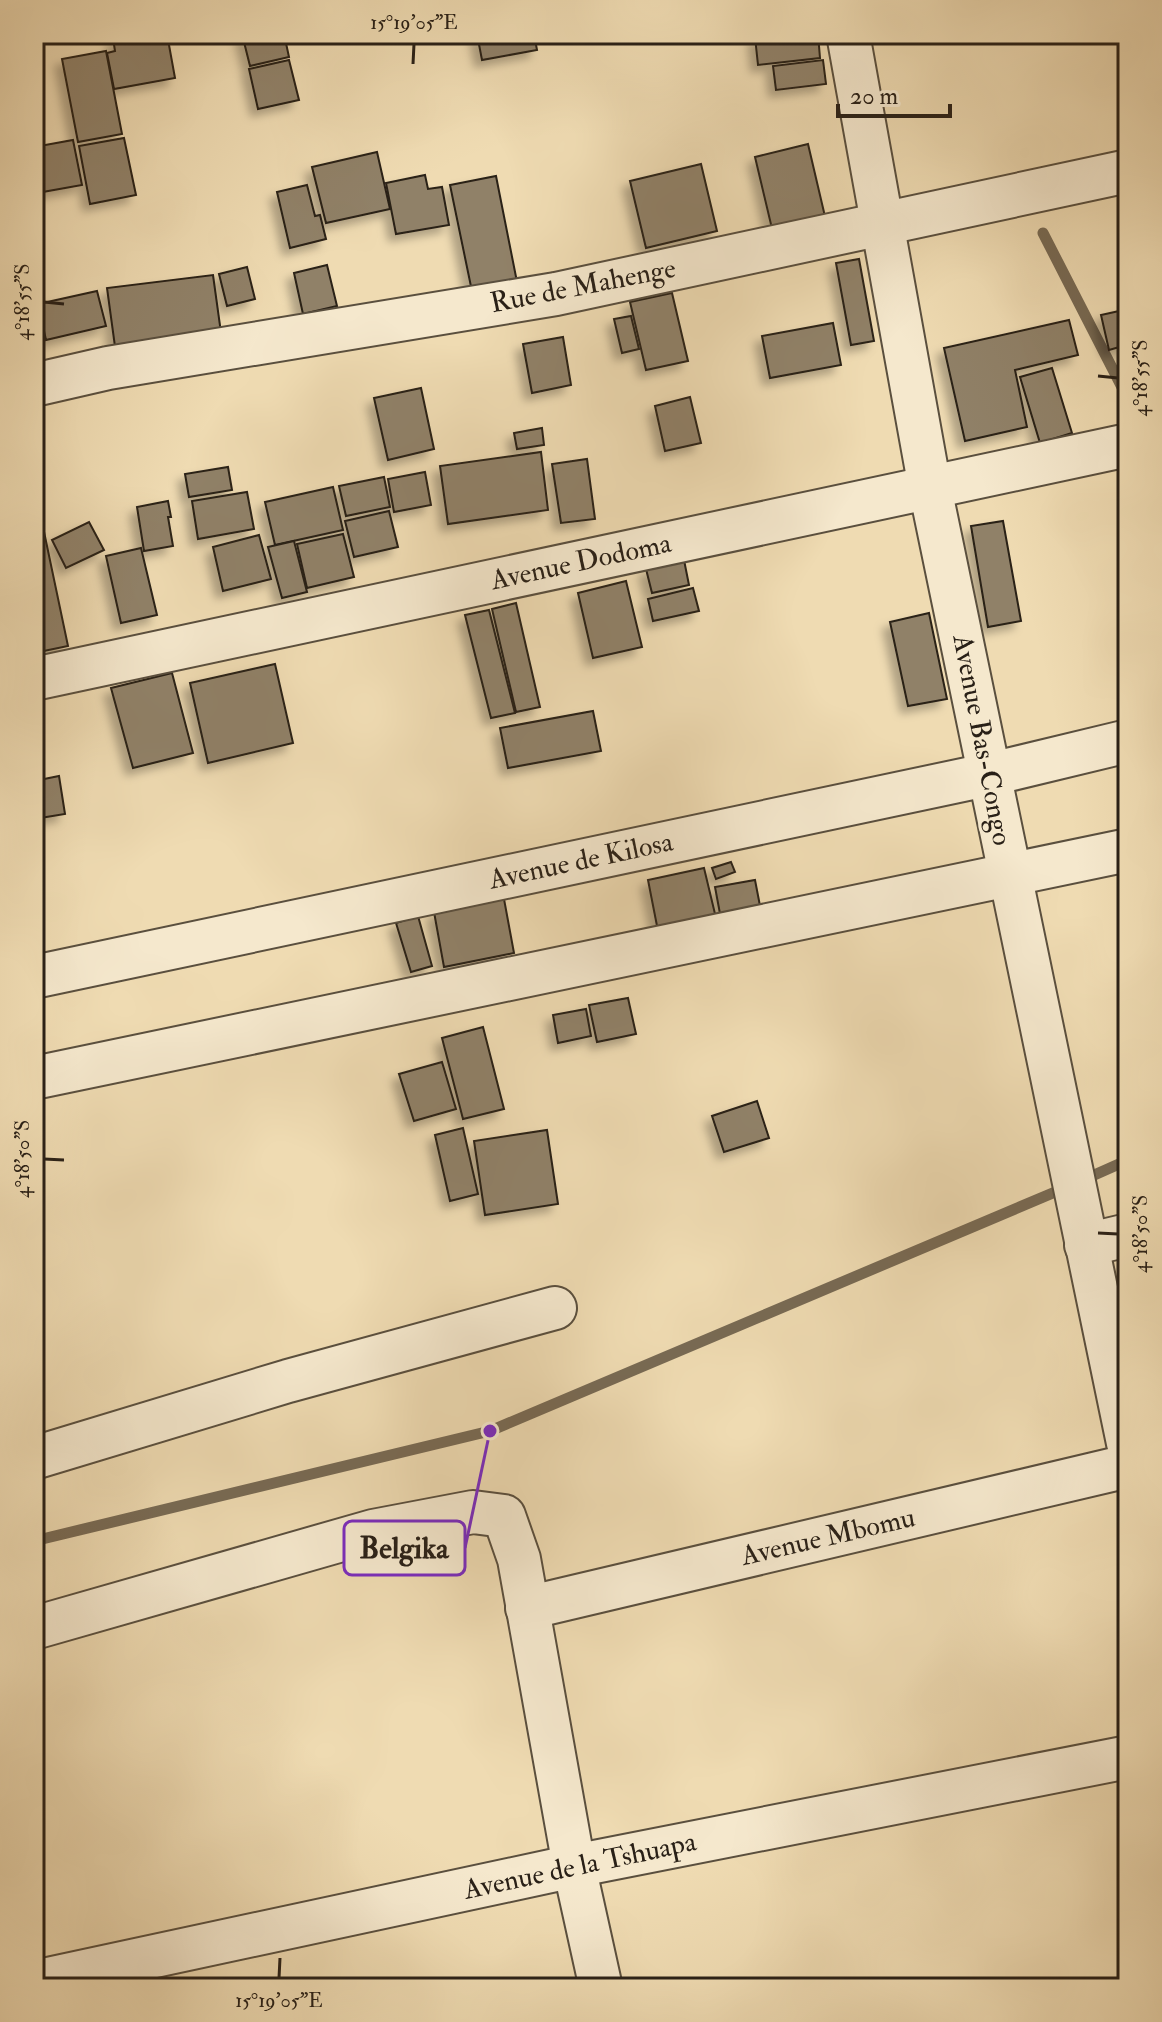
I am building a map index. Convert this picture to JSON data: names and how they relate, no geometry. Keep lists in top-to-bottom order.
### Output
{
  "streets": {
    "street": [
      "Rue de Mahenge",
      "Avenue Dodoma",
      "Avenue Bas-Congo",
      "Avenue de Kilosa",
      "Avenue Mbomu",
      "Avenue de la Tshuapa"
    ]
  },
  "crossings": [
    ["Rue de Mahenge", "Avenue Bas-Congo"],
    ["Avenue Dodoma", "Avenue Bas-Congo"],
    ["Avenue Bas-Congo", "Avenue de Kilosa"]
  ],
  "places": ["Belgika"],
  "scale_bar": "20 m",
  "coordinates": ["15°19'05\"E", "4°18'55\"S", "4°18'50\"S"]
}
